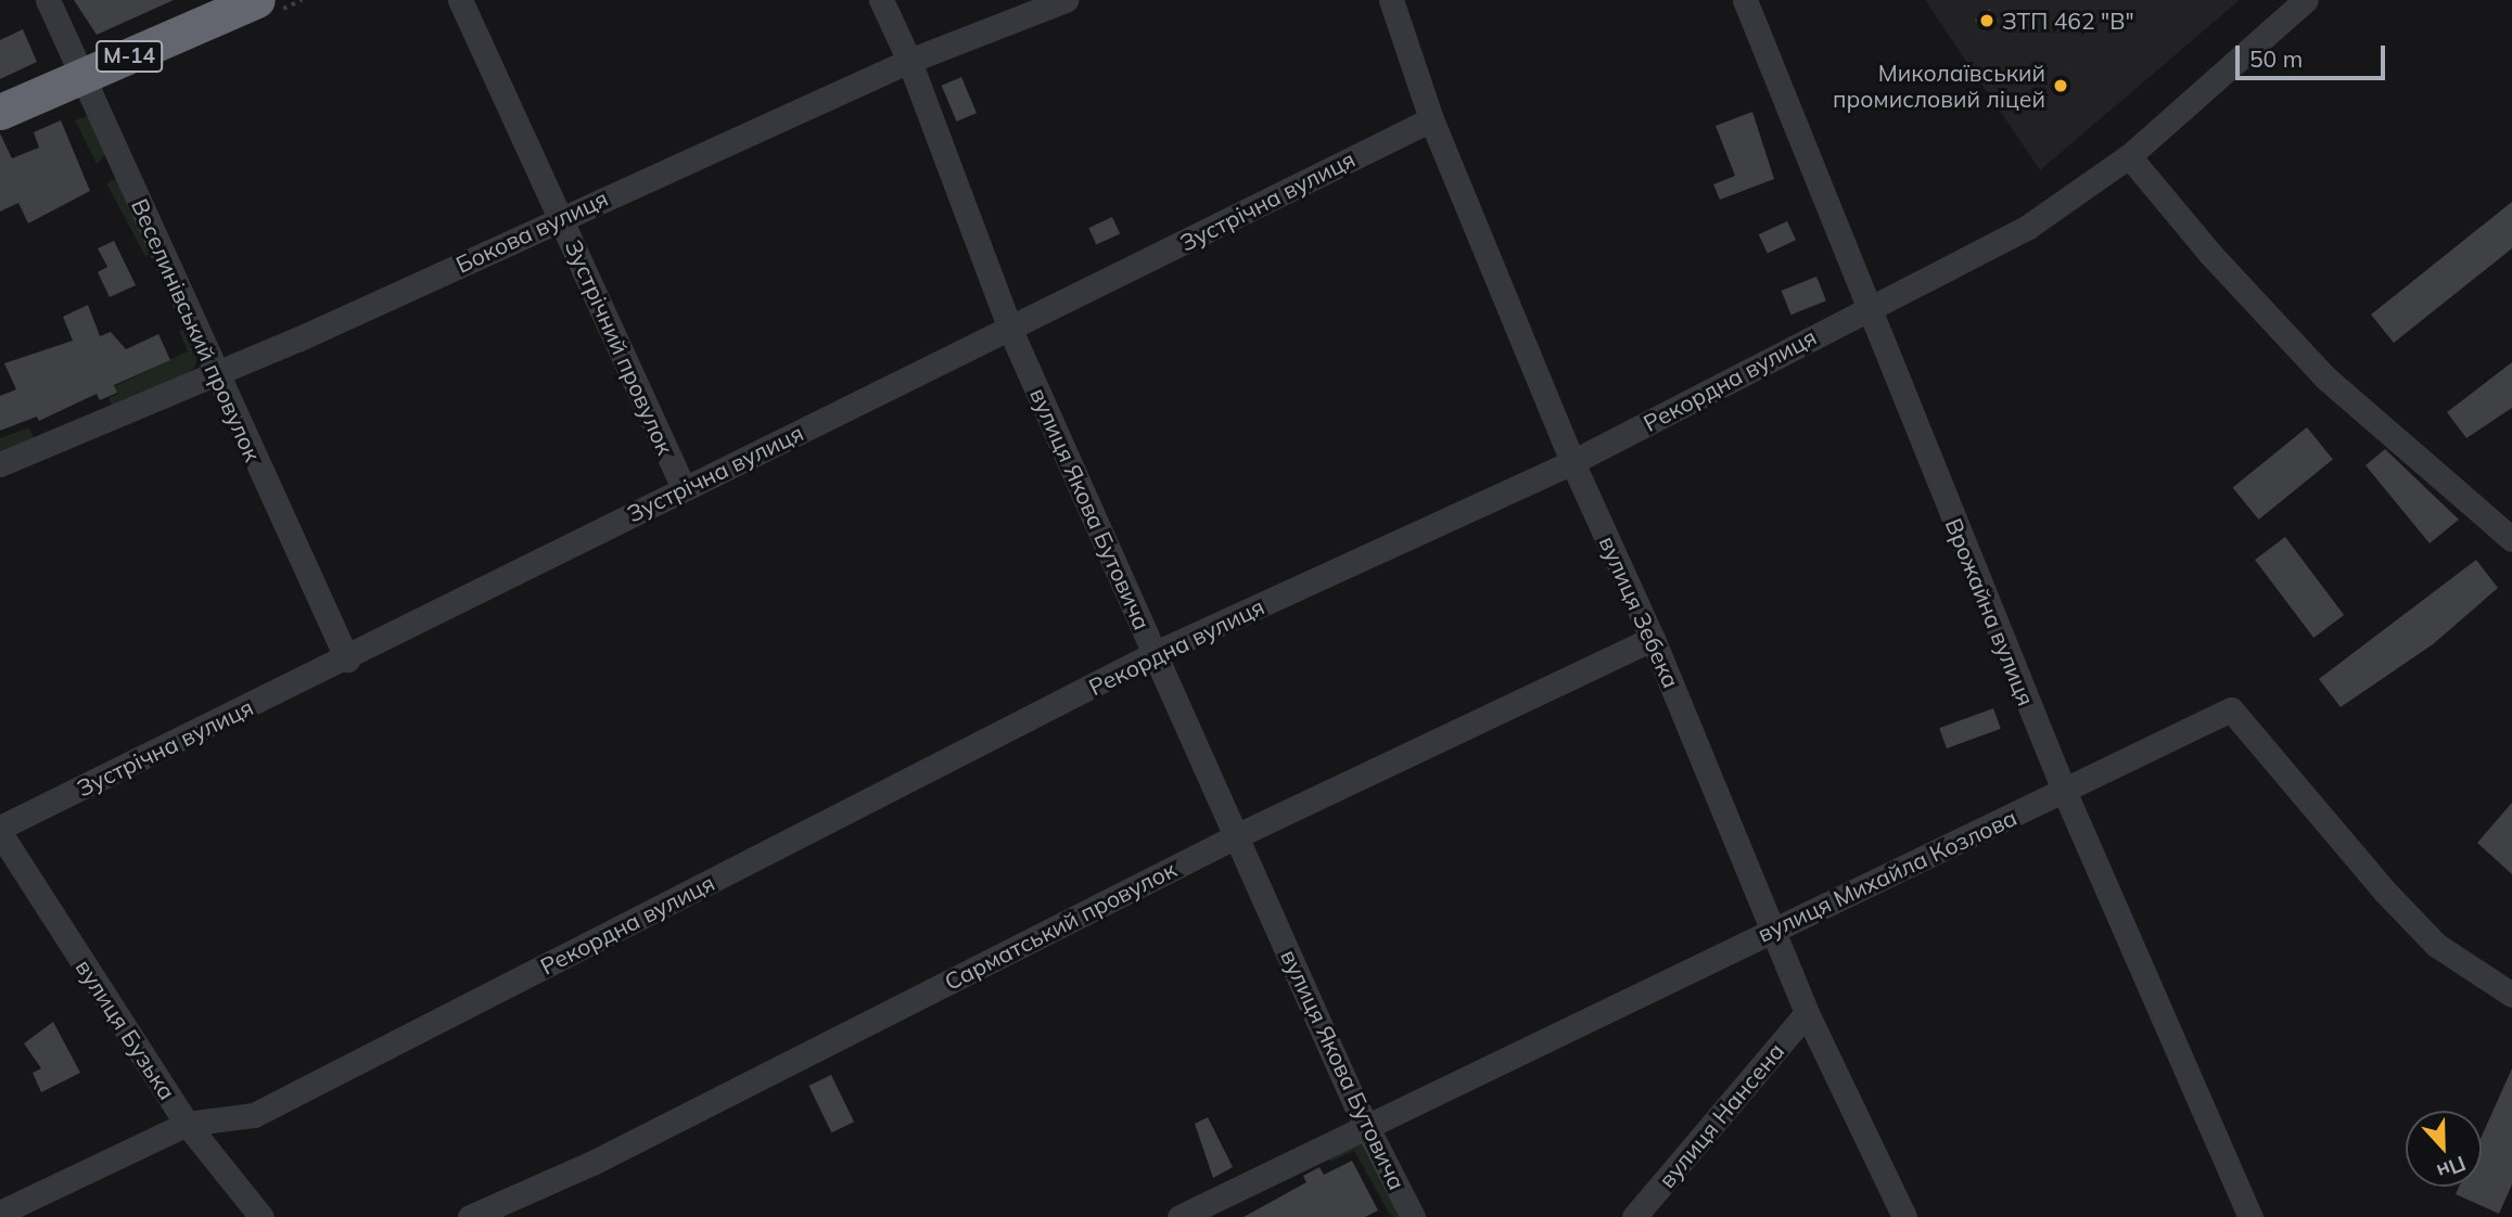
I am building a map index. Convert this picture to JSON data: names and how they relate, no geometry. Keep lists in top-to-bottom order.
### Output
{
  "streets": {
    "highway": ["М-14"],
    "street": [
      "Зустрічна вулиця",
      "Бокова вулиця",
      "Веселинівський провулок",
      "Зустрічний провулок",
      "Рекордна вулиця",
      "вулиця Якова Бутовича",
      "вулиця Зебека",
      "Врожайна вулиця",
      "вулиця Михайла Козлова",
      "Сарматський провулок",
      "вулиця Бузька",
      "вулиця Нансена"
    ]
  },
  "crossings": [
    ["М-14", "Веселинівський провулок"],
    ["Зустрічна вулиця", "Веселинівський провулок"],
    ["Зустрічна вулиця", "Зустрічний провулок"],
    ["Зустрічна вулиця", "вулиця Якова Бутовича"],
    ["Зустрічна вулиця", "вулиця Зебека"],
    ["Зустрічна вулиця", "вулиця Бузька"],
    ["Бокова вулиця", "Веселинівський провулок"],
    ["Бокова вулиця", "Зустрічний провулок"],
    ["Бокова вулиця", "вулиця Якова Бутовича"],
    ["Рекордна вулиця", "вулиця Якова Бутовича"],
    ["Рекордна вулиця", "вулиця Зебека"],
    ["Рекордна вулиця", "Врожайна вулиця"],
    ["Рекордна вулиця", "вулиця Бузька"],
    ["вулиця Якова Бутовича", "вулиця Михайла Козлова"],
    ["вулиця Якова Бутовича", "Сарматський провулок"],
    ["вулиця Зебека", "вулиця Михайла Козлова"],
    ["вулиця Зебека", "Сарматський провулок"],
    ["вулиця Зебека", "вулиця Нансена"],
    ["Врожайна вулиця", "вулиця Михайла Козлова"]
  ],
  "places": ["ЗТП 462 \"В\"", "Миколаївський промисловий ліцей"],
  "scale_bar": "50 m",
  "north": "bottom"
}
